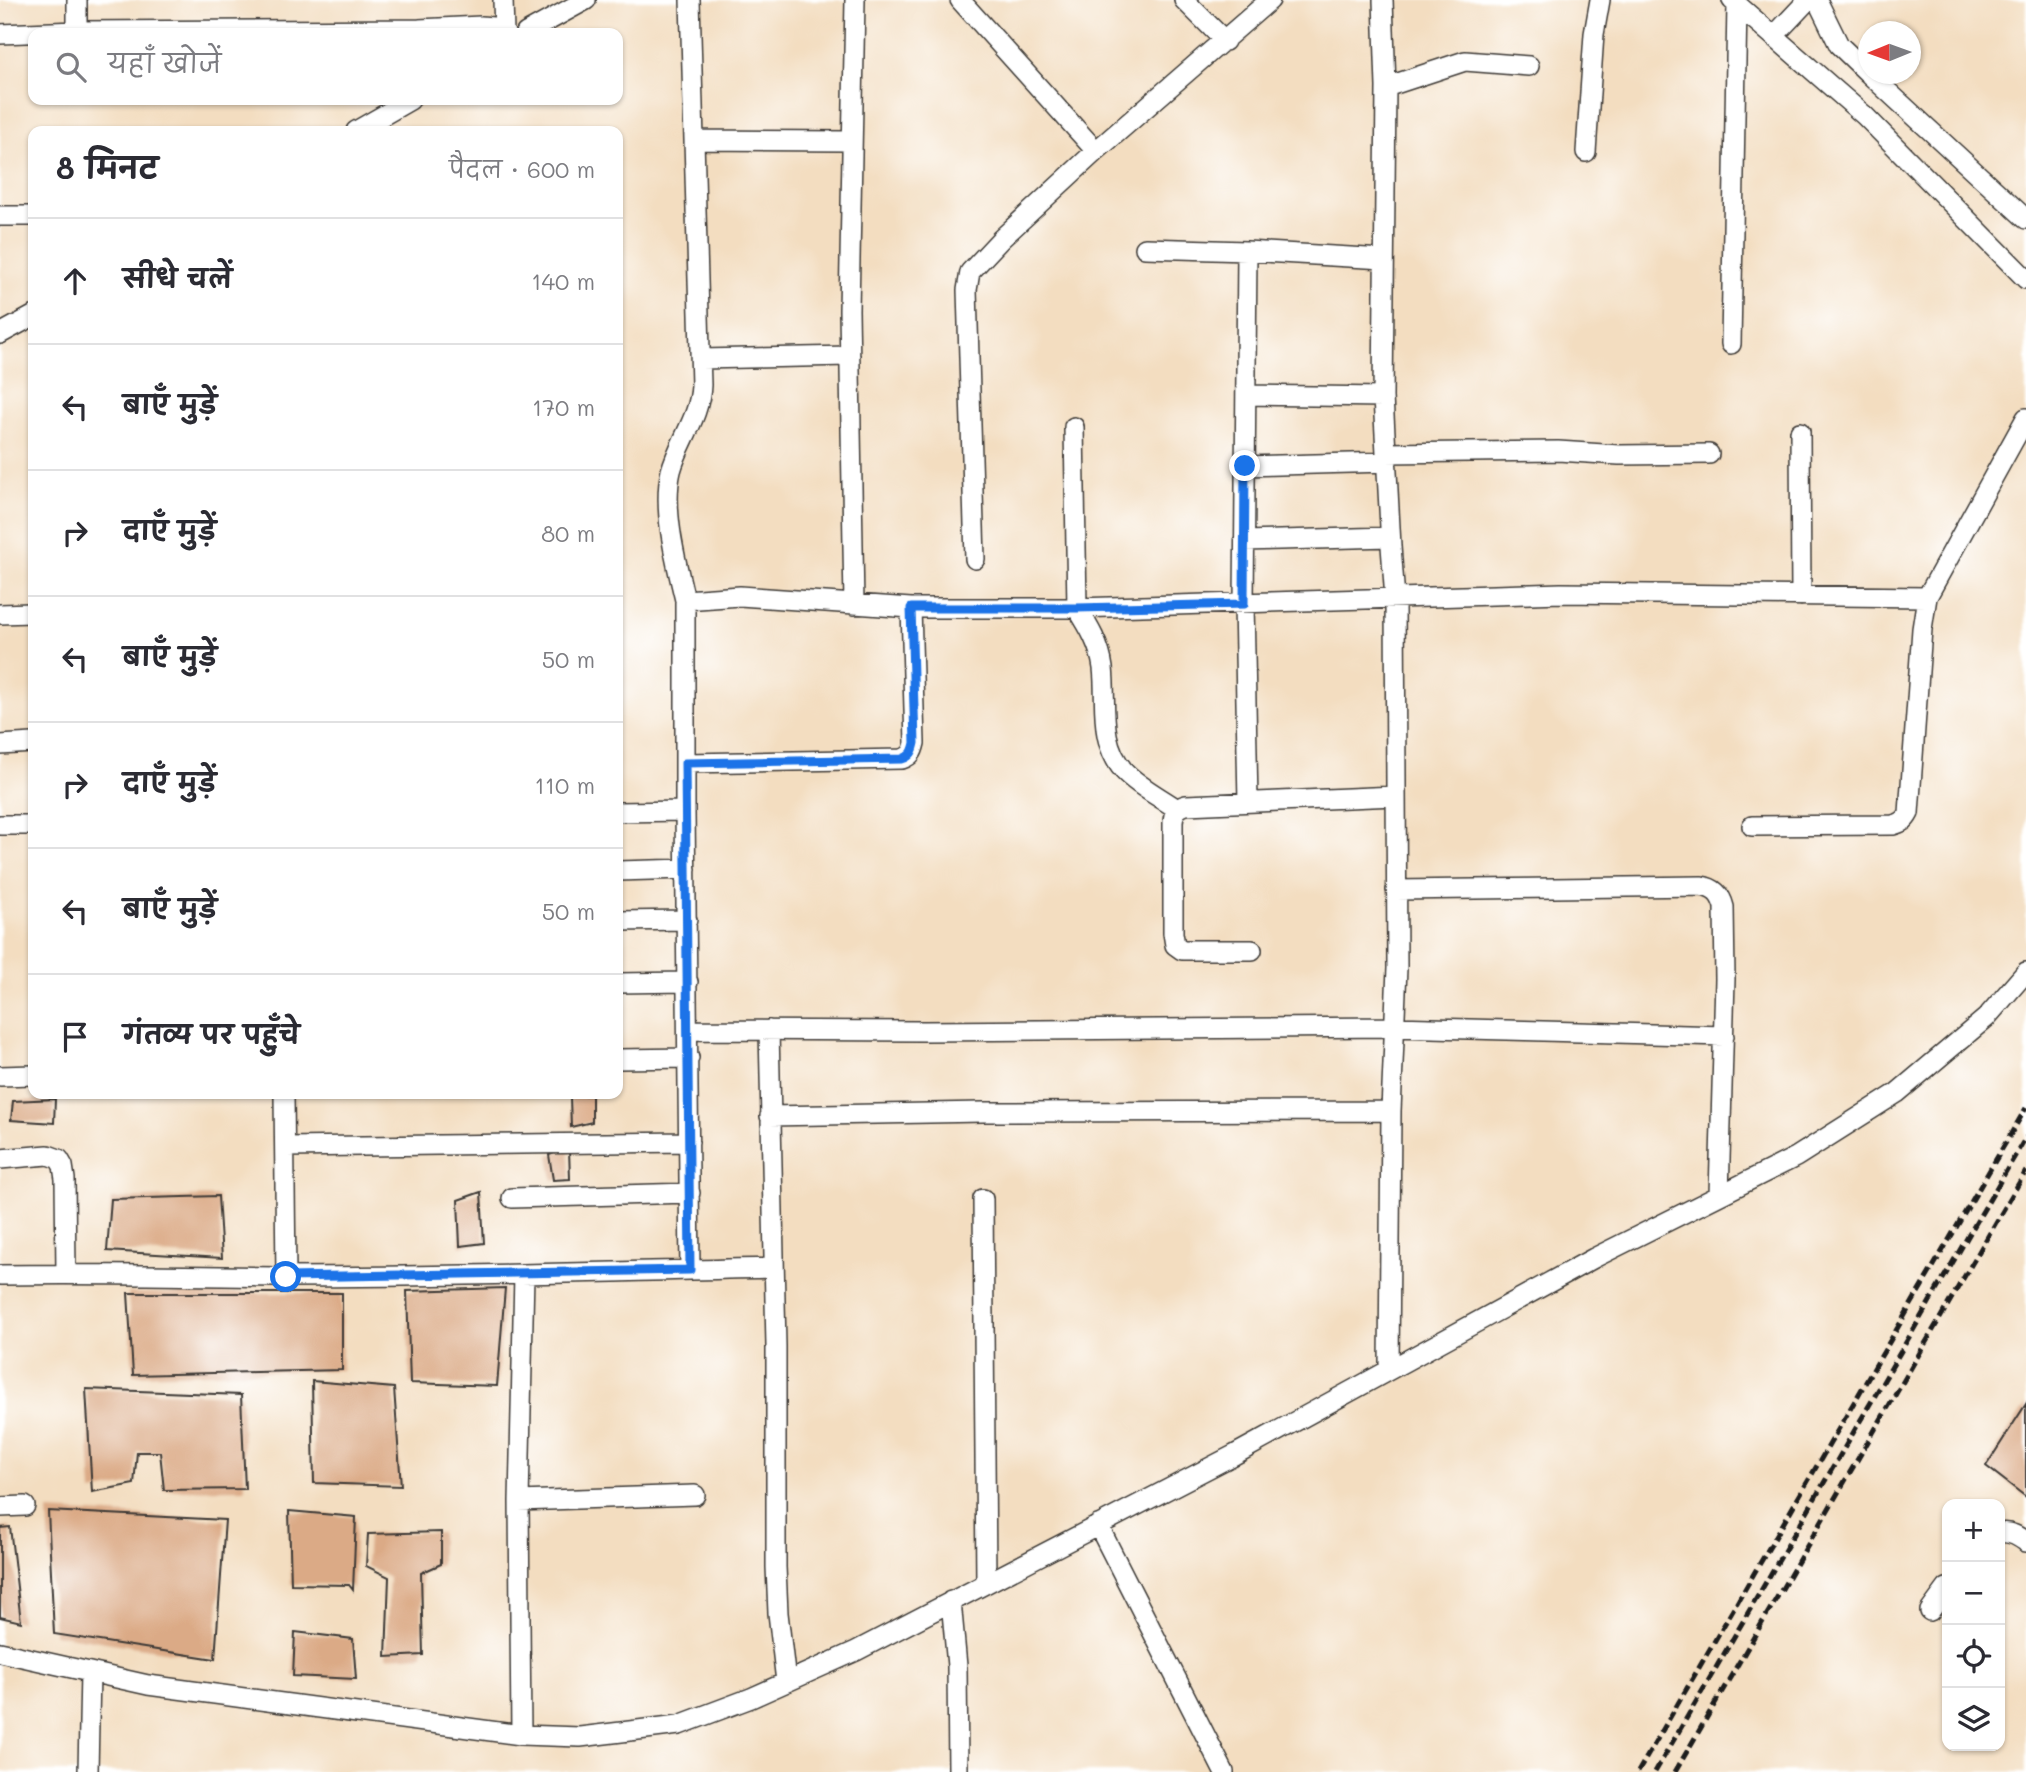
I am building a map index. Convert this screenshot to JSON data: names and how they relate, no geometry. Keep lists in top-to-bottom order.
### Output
{
  "north": "left",
  "page": {
    "search": "यहाँ खोजें",
    "heading": ["8 मिनट", "पैदल · 600 m"],
    "list": [
      ["सीधे चलें", "140 m"],
      ["बाएँ मुड़ें", "170 m"],
      ["दाएँ मुड़ें", "80 m"],
      ["बाएँ मुड़ें", "50 m"],
      ["दाएँ मुड़ें", "110 m"],
      ["बाएँ मुड़ें", "50 m"],
      "गंतव्य पर पहुँचे"
    ],
    "map_buttons": ["+", "−"]
  }
}
